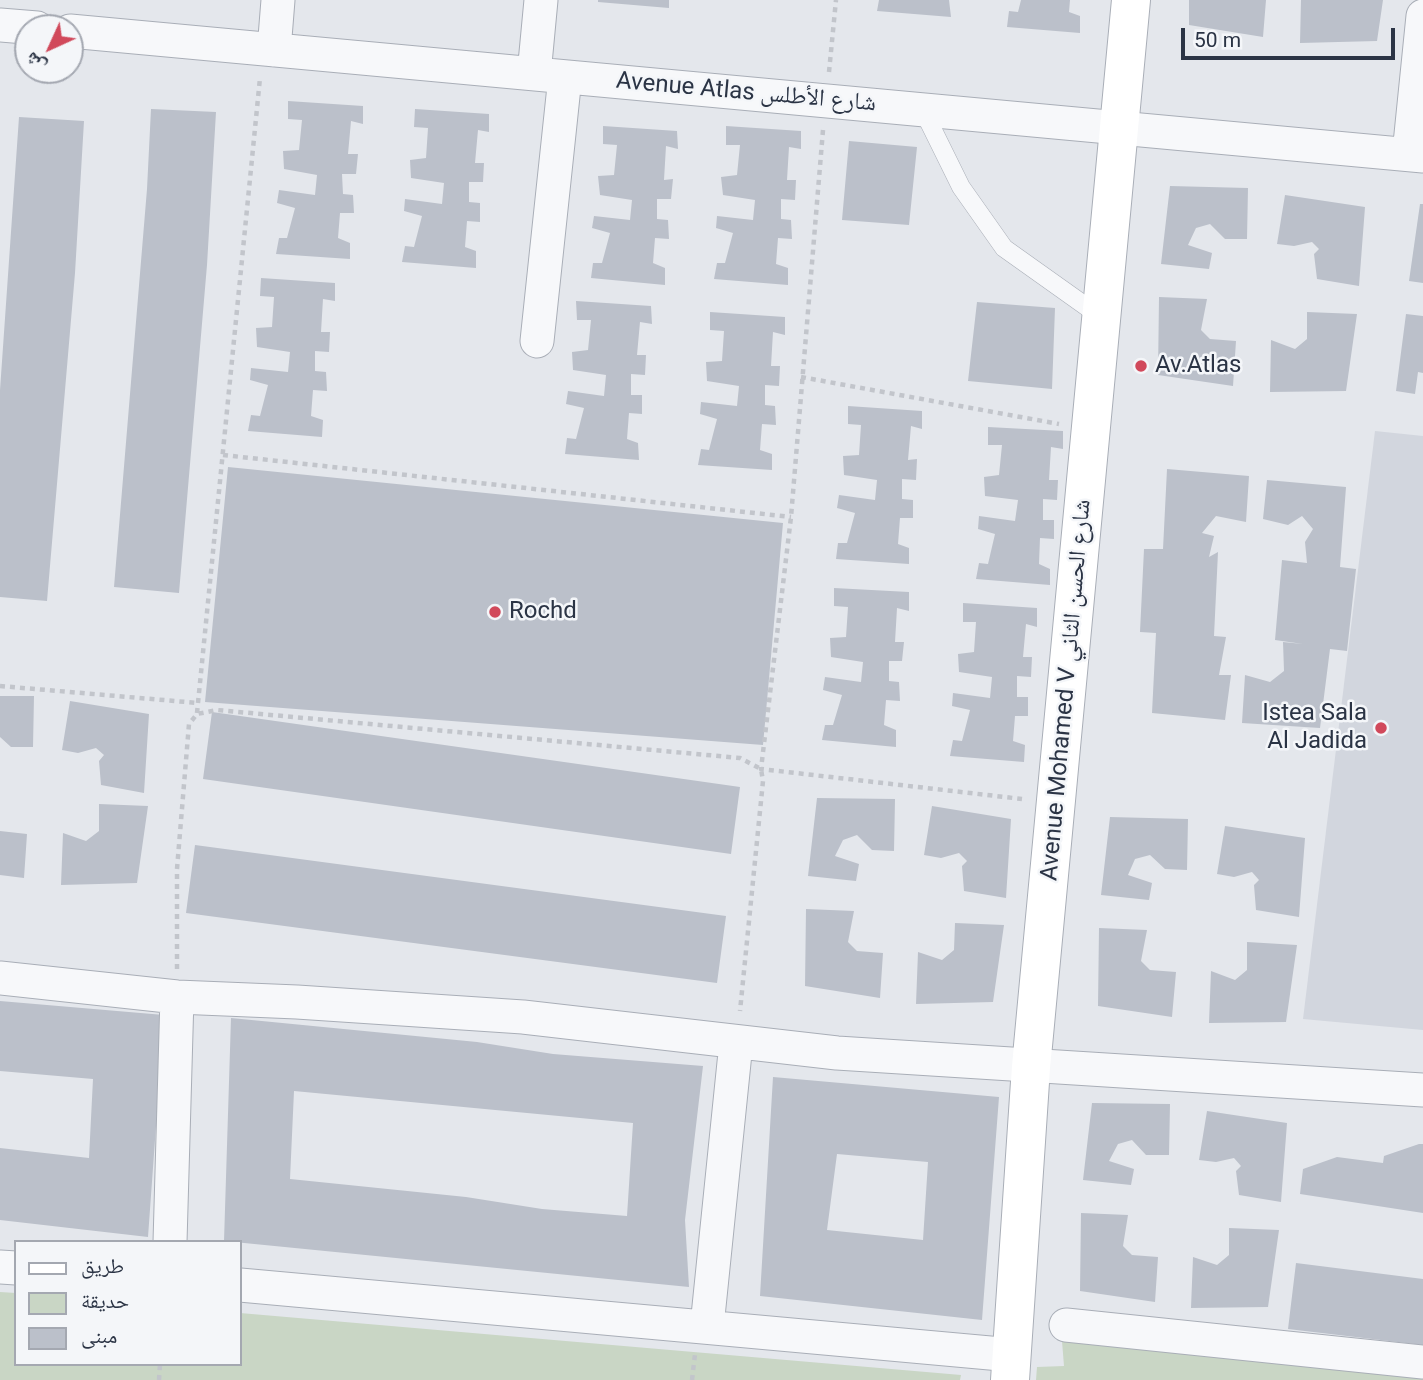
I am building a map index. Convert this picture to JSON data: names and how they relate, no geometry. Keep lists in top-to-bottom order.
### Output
{
  "streets": {
    "street": ["Avenue Atlas شارع الأطلس", "Avenue Mohamed V شارع الحسن الثاني"]
  },
  "crossings": [
    ["Avenue Atlas شارع الأطلس", "Avenue Mohamed V شارع الحسن الثاني"]
  ],
  "places": ["Av.Atlas", "Rochd", "Istea Sala Al Jadida"],
  "legend": ["طريق", "حديقة", "مبنى"],
  "scale_bar": "50 m",
  "north": "bottom left"
}
